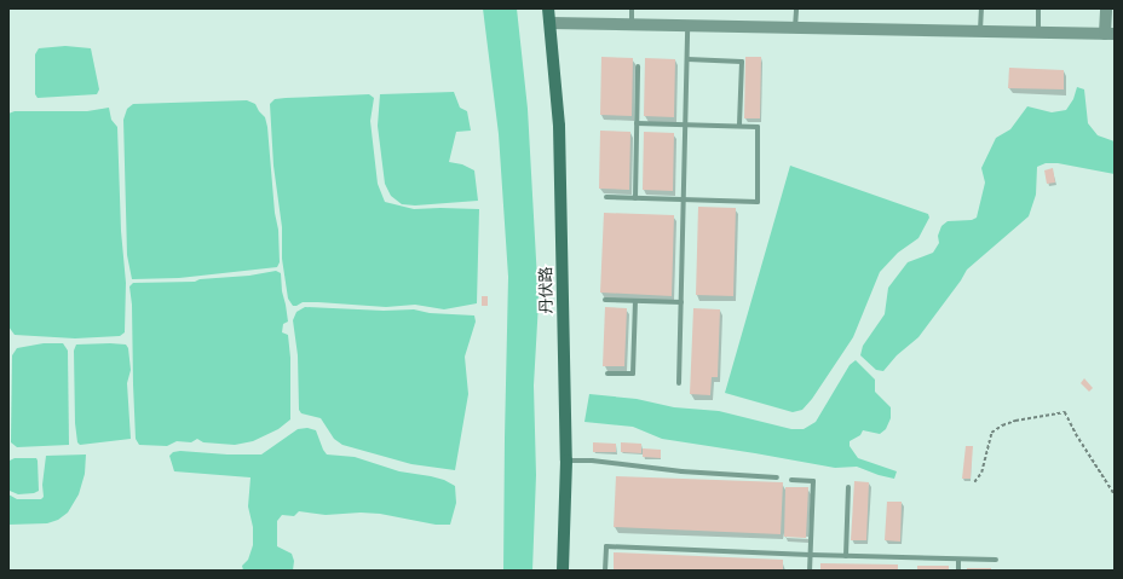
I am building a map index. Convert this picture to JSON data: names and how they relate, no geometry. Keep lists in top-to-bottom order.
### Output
{
  "streets": {
    "main road": ["丹伏路"]
  }
}
